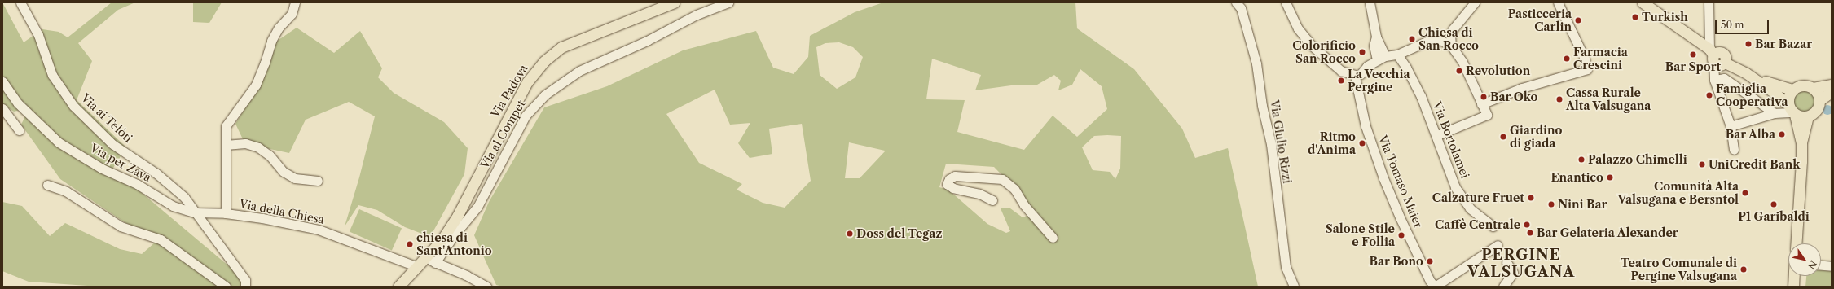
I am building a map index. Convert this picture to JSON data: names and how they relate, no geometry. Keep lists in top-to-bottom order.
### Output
{
  "streets": {
    "main road": ["Via Padova"],
    "street": [
      "Via ai Telòti",
      "Via al Compet",
      "Via Bortolamei",
      "Via Giulio Rizzi",
      "Via per Zava",
      "Via Tomaso Maier",
      "Via della Chiesa"
    ]
  },
  "crossings": [
    ["Via Padova", "Via al Compet"],
    ["Via Padova", "Via della Chiesa"],
    ["Via ai Telòti", "Via per Zava"],
    ["Via ai Telòti", "Via della Chiesa"],
    ["Via per Zava", "Via della Chiesa"]
  ],
  "districts": ["PERGINE VALSUGANA"],
  "places": [
    "Turkish",
    "Pasticceria Carlin",
    "Chiesa di San Rocco",
    "Bar Bazar",
    "Colorificio San Rocco",
    "Bar Sport",
    "Farmacia Crescini",
    "Revolution",
    "La Vecchia Pergine",
    "Famiglia Cooperativa",
    "Bar Oko",
    "Cassa Rurale Alta Valsugana",
    "Bar Alba",
    "Giardino di giada",
    "Ritmo d'Anima",
    "Palazzo Chimelli",
    "UniCredit Bank",
    "Enantico",
    "Comunità Alta Valsugana e Bersntol",
    "Calzature Fruet",
    "Nini Bar",
    "P1 Garibaldi",
    "Caffè Centrale",
    "Bar Gelateria Alexander",
    "Doss del Tegaz",
    "Salone Stile e Follia",
    "chiesa di Sant'Antonio",
    "Bar Bono",
    "Teatro Comunale di Pergine Valsugana"
  ],
  "scale_bar": "50 m",
  "north": "bottom right"
}
